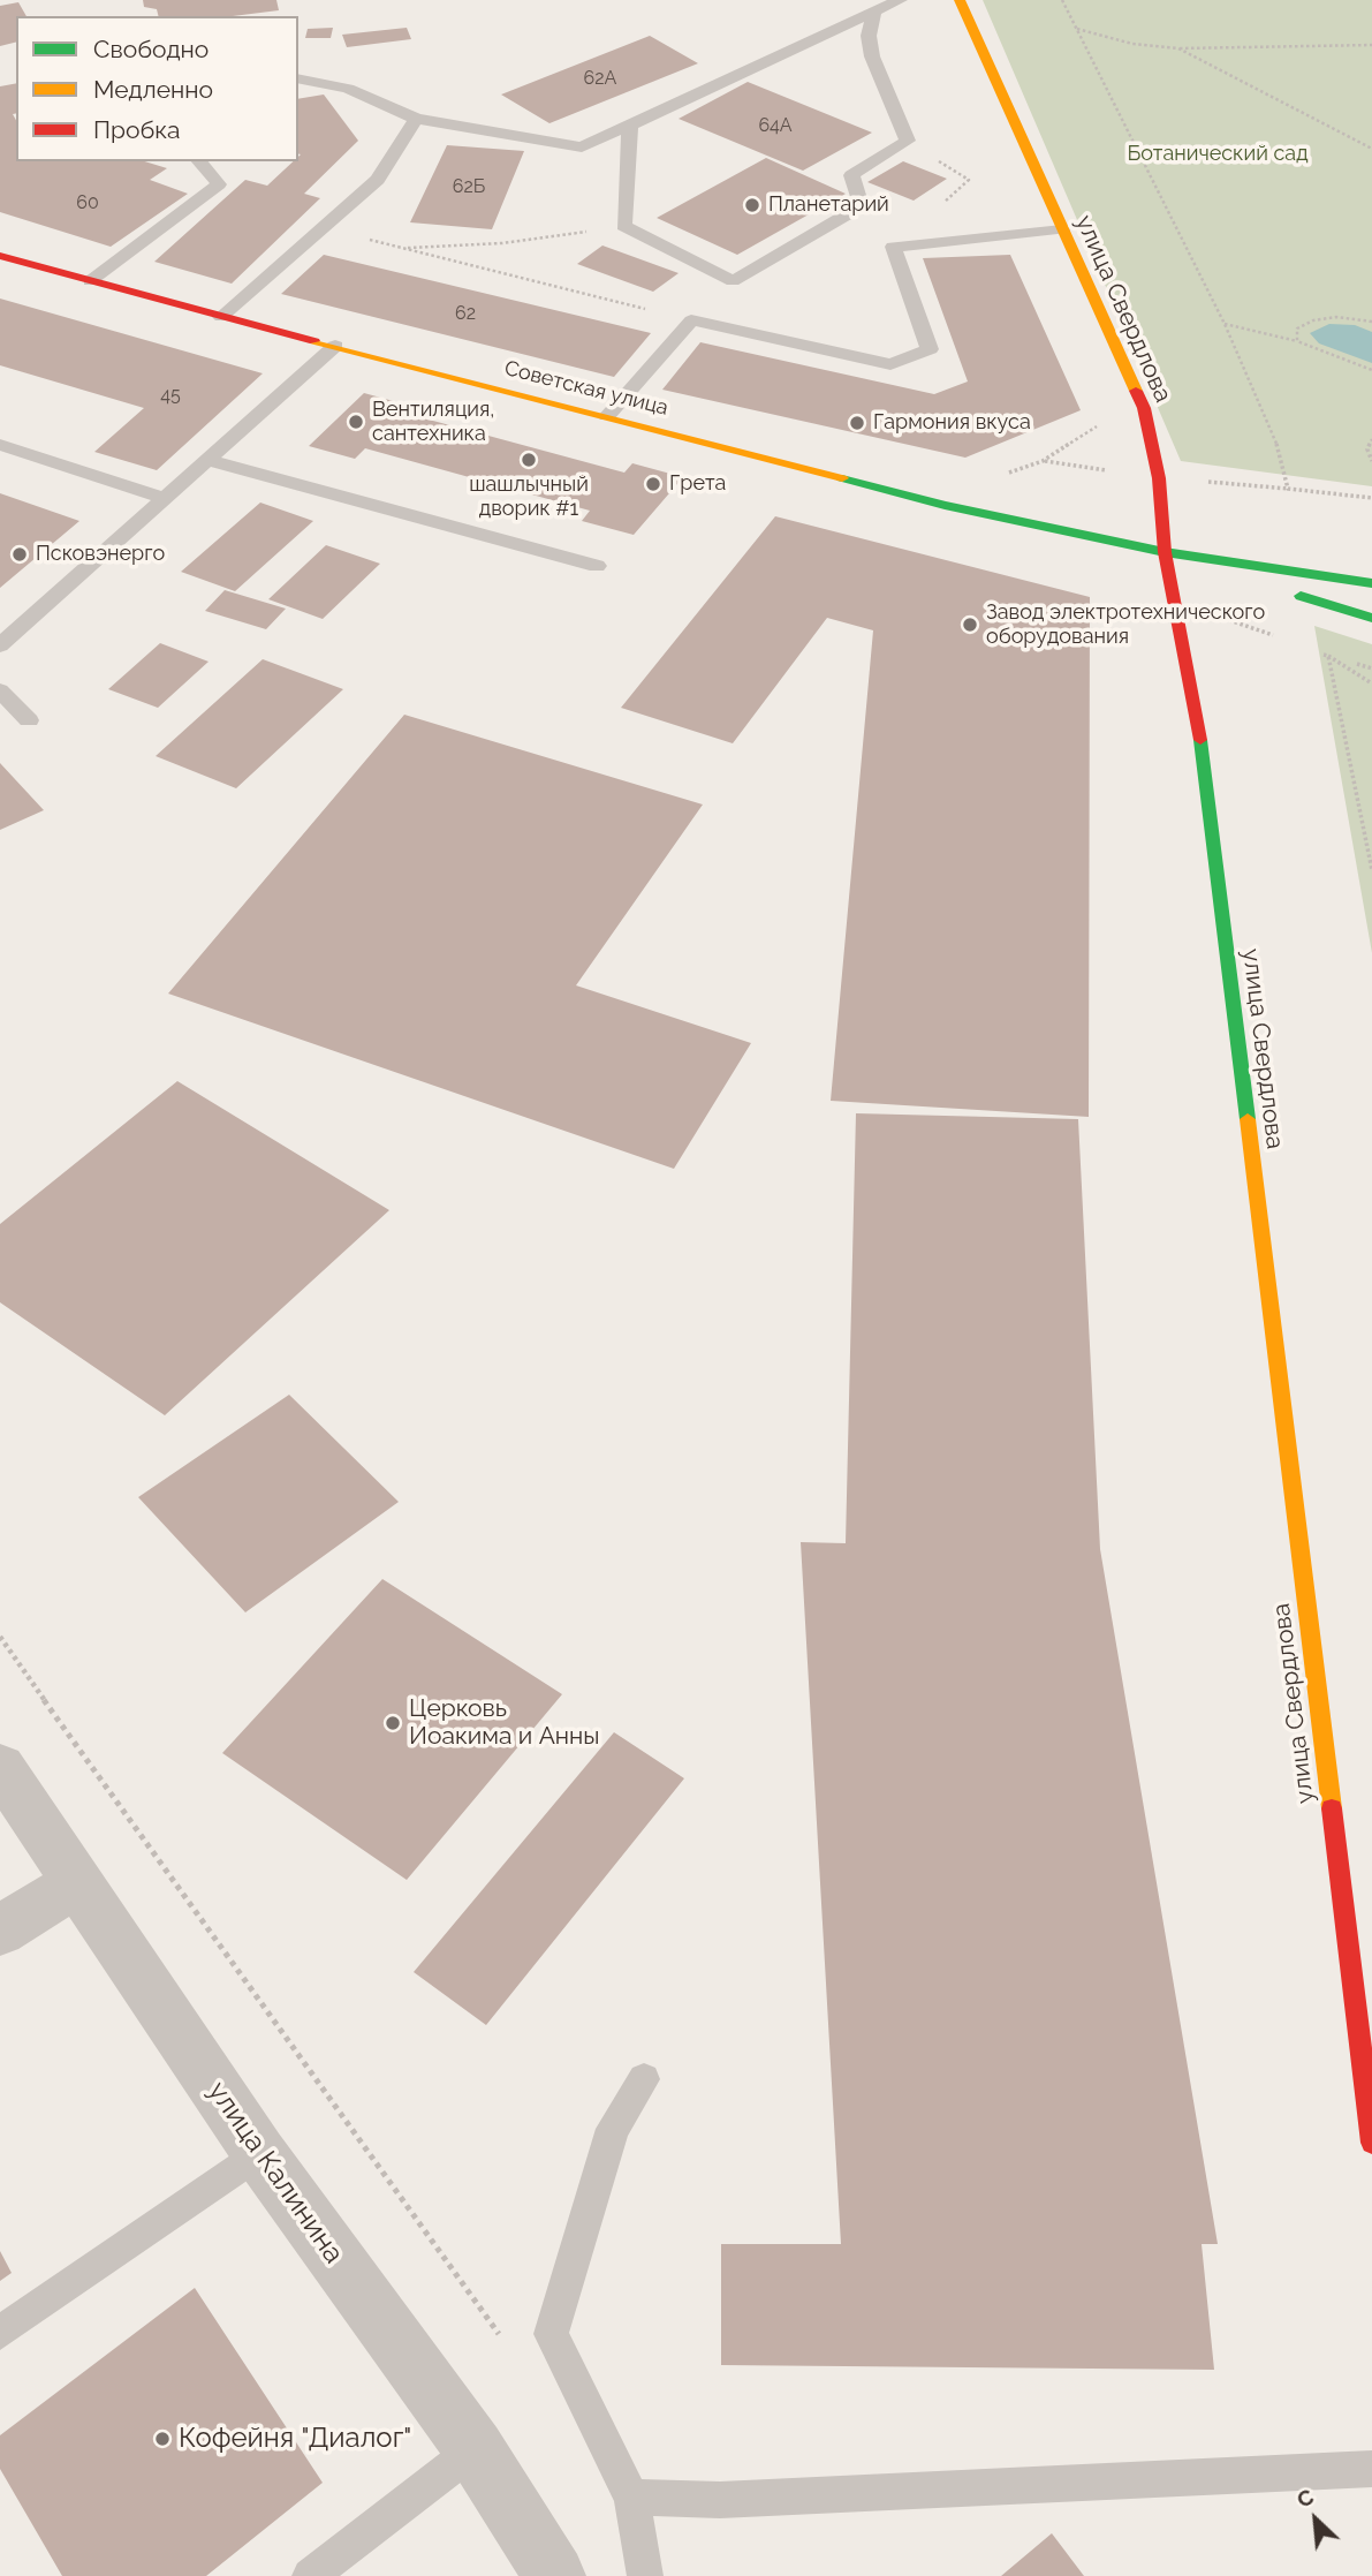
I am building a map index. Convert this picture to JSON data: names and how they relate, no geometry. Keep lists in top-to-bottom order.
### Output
{
  "streets": {
    "street": ["улица Свердлова", "Советская улица", "улица Калинина"]
  },
  "crossings": [
    ["улица Свердлова", "Советская улица"]
  ],
  "parks": ["Ботанический сад"],
  "places": [
    "Планетарий",
    "Вентиляция, сантехника",
    "Гармония вкуса",
    "шашлычный дворик #1",
    "Грета",
    "Псковэнерго",
    "Завод электротехнического оборудования",
    "Церковь Иоакима и Анны",
    "Кофейня \"Диалог\""
  ],
  "house_numbers": [
    "62А",
    "64А",
    "62Б",
    "60",
    "62",
    "45"
  ],
  "legend": ["Свободно", "Медленно", "Пробка"],
  "north": "top left"
}
